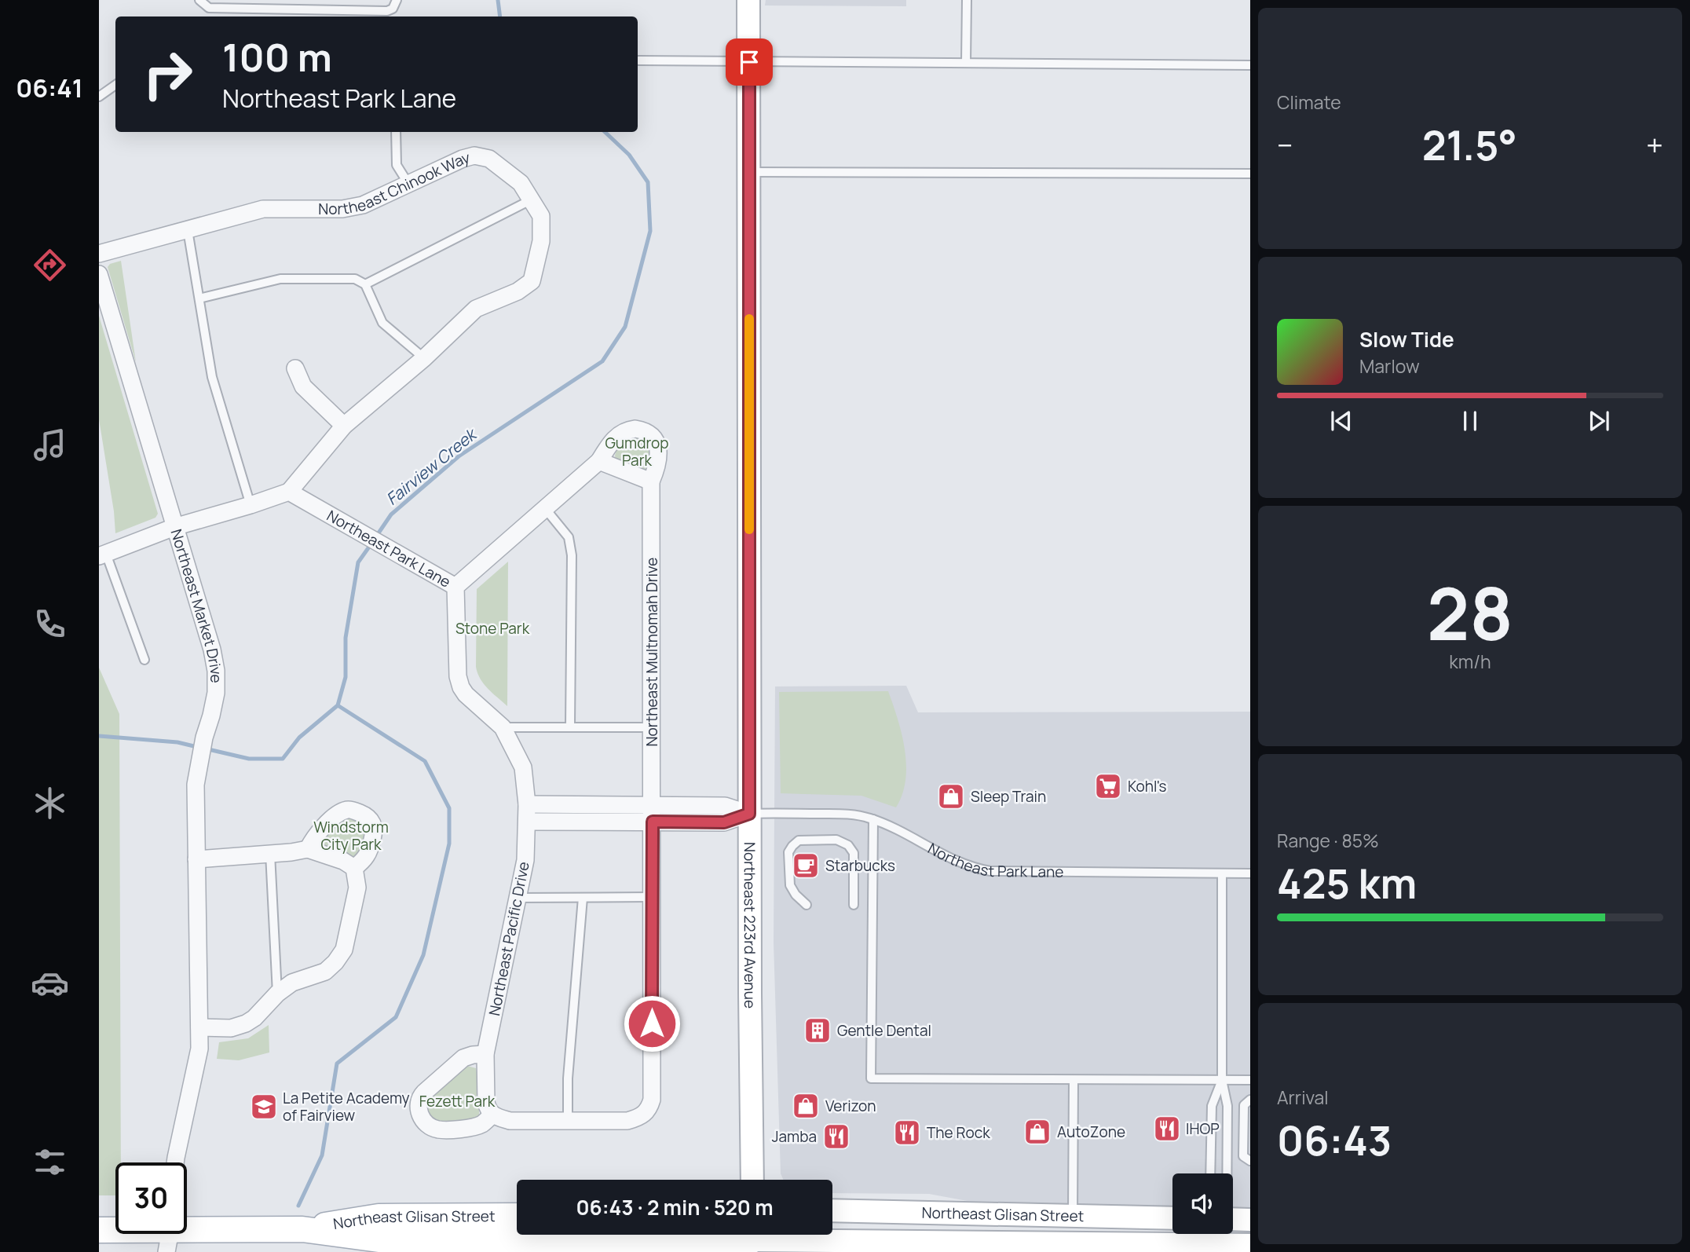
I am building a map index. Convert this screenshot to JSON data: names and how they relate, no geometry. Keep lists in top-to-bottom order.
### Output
{
  "streets": {
    "main road": ["Northeast 223rd Avenue", "Northeast Glisan Street"],
    "street": [
      "Northeast Chinook Way",
      "Northeast Park Lane",
      "Northeast Market Drive",
      "Northeast Multnomah Drive",
      "Northeast Pacific Drive"
    ]
  },
  "crossings": [
    ["Northeast Chinook Way", "Northeast Park Lane"],
    ["Northeast Park Lane", "Northeast Multnomah Drive"],
    ["Northeast Park Lane", "Northeast 223rd Avenue"],
    ["Northeast Park Lane", "Northeast Pacific Drive"]
  ],
  "water": ["Fairview Creek"],
  "parks": [
    "Gumdrop Park",
    "Stone Park",
    "Windstorm City Park",
    "Fezett Park"
  ],
  "places": {
    "supermarket": ["Kohl's"],
    "shop": ["Sleep Train", "Verizon", "AutoZone"],
    "cafe": ["Starbucks"],
    "building": ["Gentle Dental"],
    "school or university": ["La Petite Academy of Fairview"],
    "restaurant": ["IHOP", "The Rock", "Jamba"]
  },
  "page": {
    "tabs": "06:41",
    "tile": [
      "Climate",
      ["28", "km/h"],
      ["Range · 85%", "425 km"],
      ["Arrival", "06:43"]
    ],
    "turn": ["100 m", "Northeast Park Lane"],
    "heat": ["−", "21.5°", "+"],
    "song": ["Slow Tide", "Marlow"],
    "limit": "30",
    "trip": "06:43 · 2 min · 520 m"
  }
}
